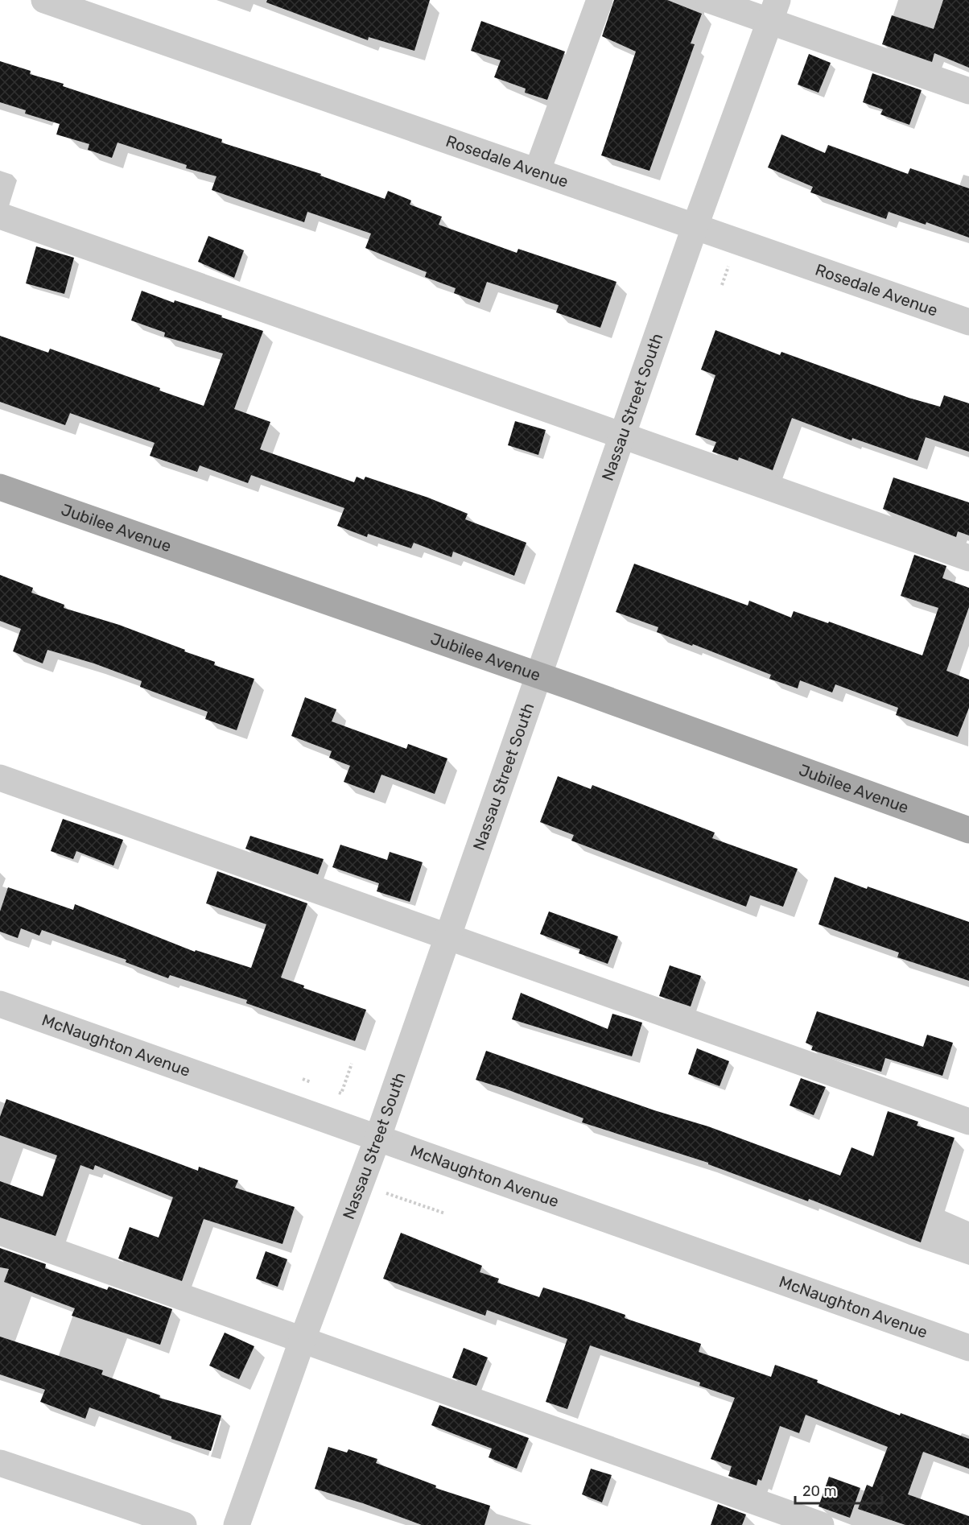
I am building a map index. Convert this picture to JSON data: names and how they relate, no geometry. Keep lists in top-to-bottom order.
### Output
{
  "streets": {
    "main road": ["Jubilee Avenue"],
    "street": ["Rosedale Avenue", "Nassau Street South", "McNaughton Avenue"]
  },
  "crossings": [
    ["Rosedale Avenue", "Nassau Street South"],
    ["Nassau Street South", "Jubilee Avenue"],
    ["Nassau Street South", "McNaughton Avenue"]
  ],
  "scale_bar": "20 m"
}
